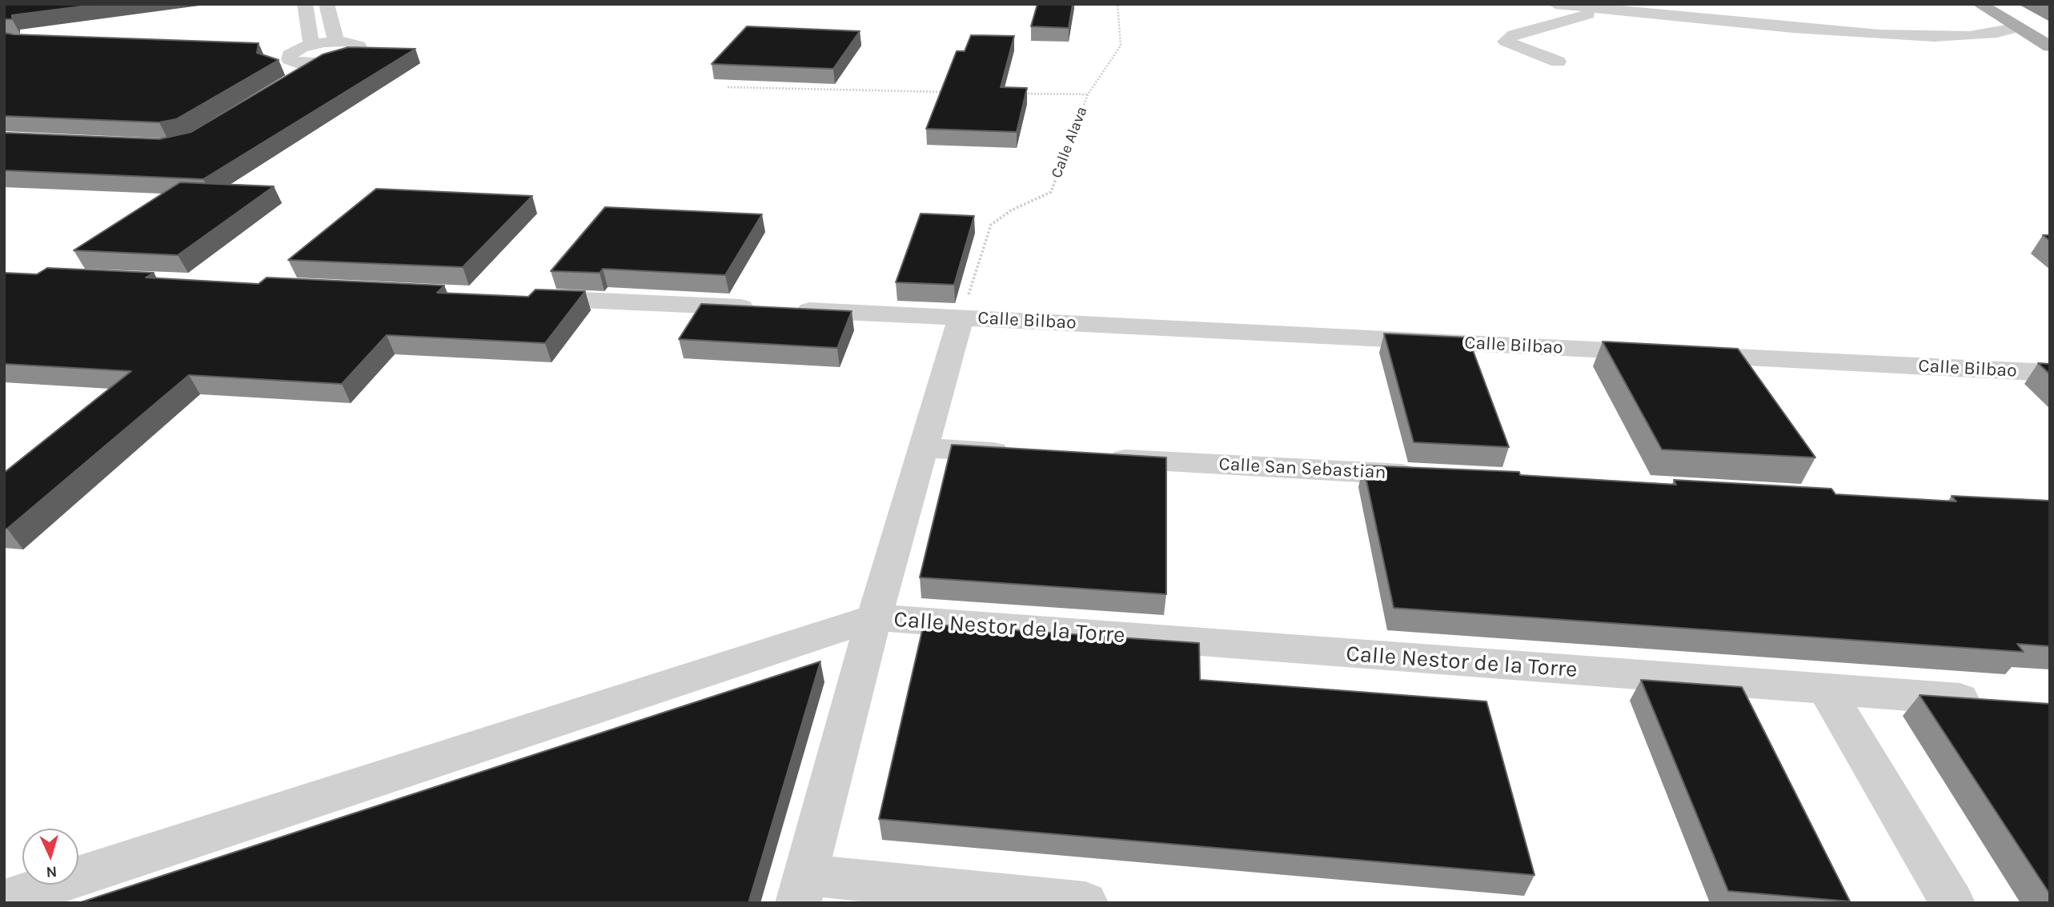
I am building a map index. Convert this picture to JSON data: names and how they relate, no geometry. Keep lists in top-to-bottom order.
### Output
{
  "streets": {
    "street": ["Calle Bilbao", "Calle San Sebastian", "Calle Nestor de la Torre"],
    "path": ["Calle Alava"]
  },
  "crossings": [
    ["Calle Alava", "Calle Bilbao"]
  ],
  "north": "bottom"
}
